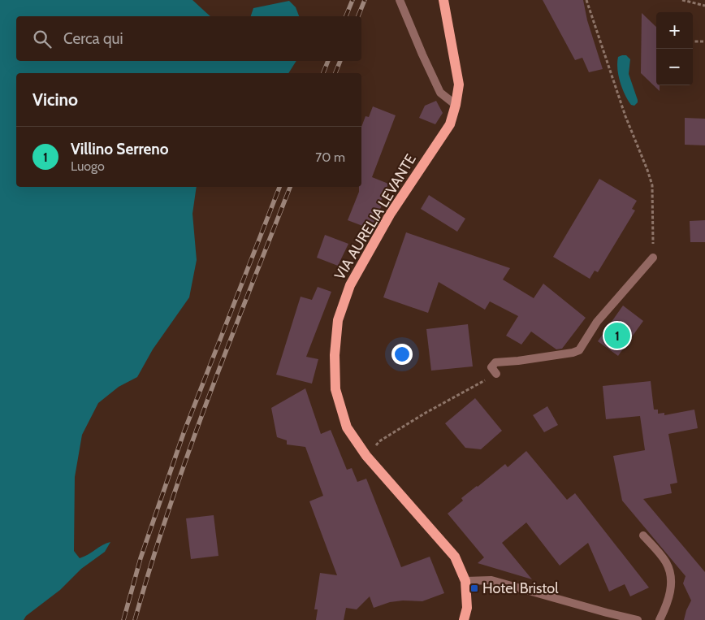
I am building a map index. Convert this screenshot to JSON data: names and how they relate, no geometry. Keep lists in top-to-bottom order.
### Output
{
  "streets": {
    "main road": ["VIA AURELIA LEVANTE"]
  },
  "places": {
    "transit": ["Hotel Bristol"]
  },
  "page": {
    "map_buttons": ["+", "−"],
    "search": "Cerca qui",
    "heading": "Vicino",
    "list": [
      {
        "mark": "1",
        "name": "Villino Serreno",
        "note": "Luogo",
        "value": "70 m"
      }
    ],
    "pins": "1"
  }
}
